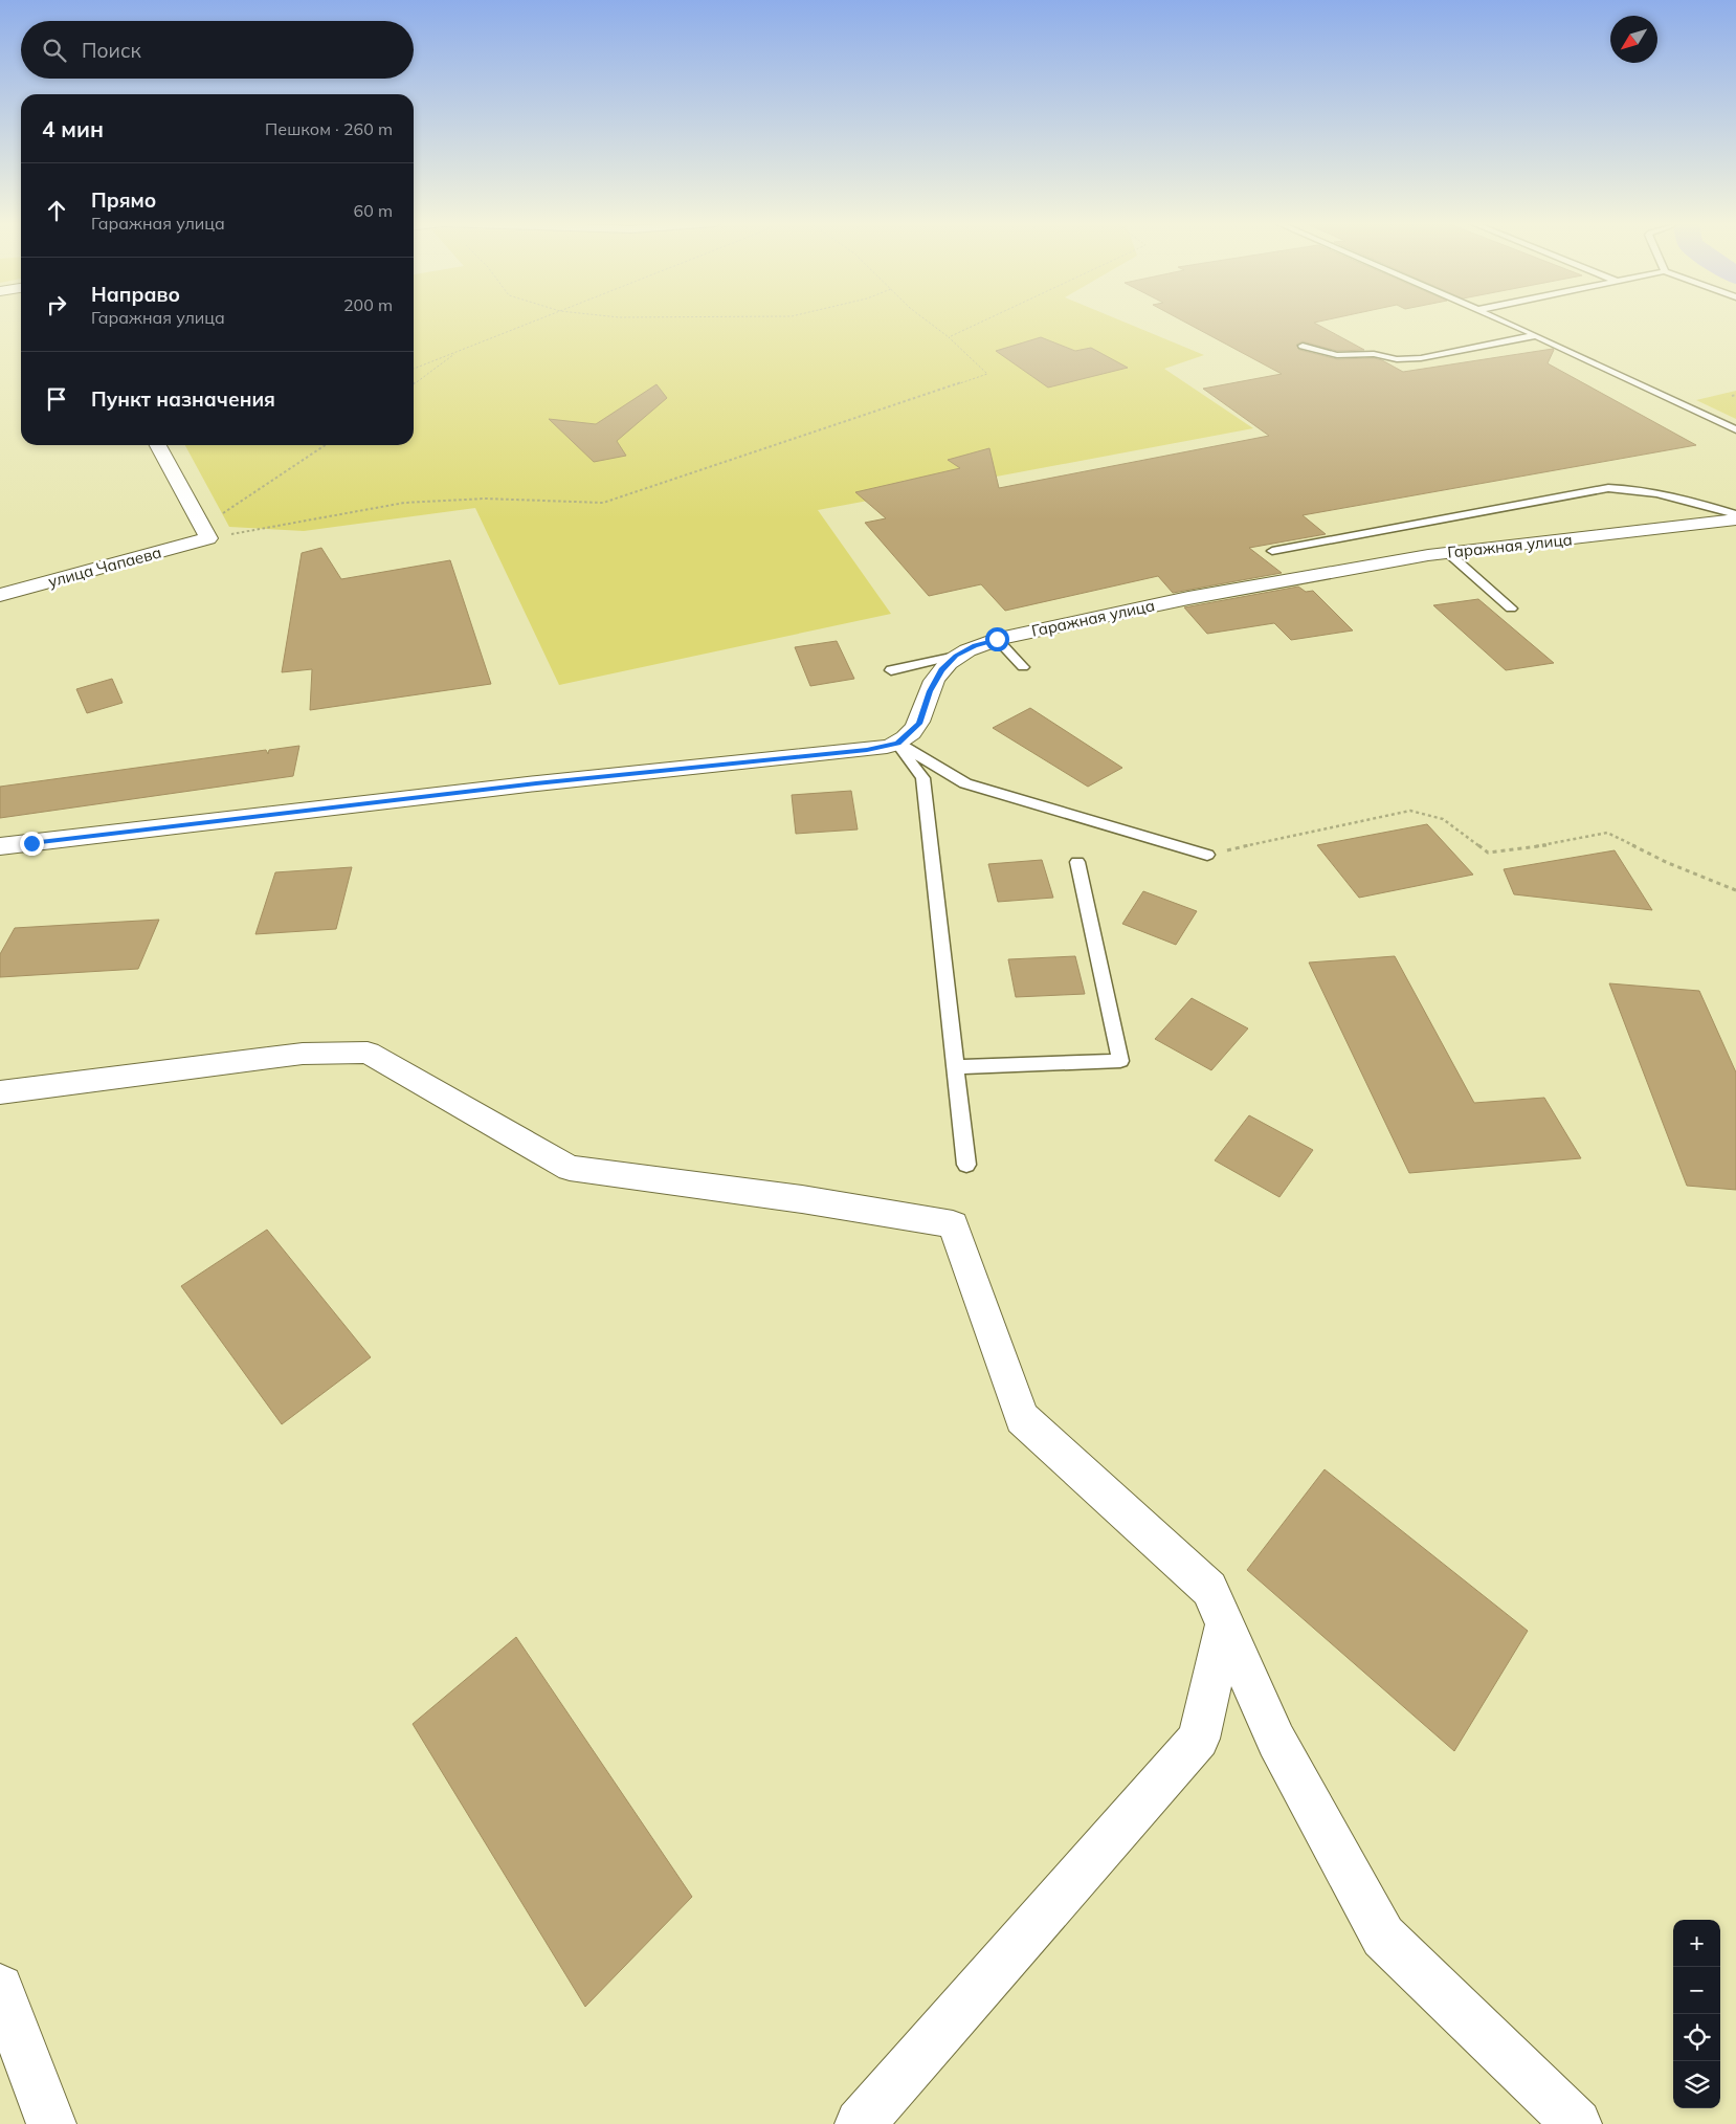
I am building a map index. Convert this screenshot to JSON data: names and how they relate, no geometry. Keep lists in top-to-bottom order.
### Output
{
  "streets": {
    "street": ["Гаражная улица", "улица Чапаева"]
  },
  "north": "bottom left",
  "page": {
    "search": "Поиск",
    "heading": ["4 мин", "Пешком · 260 m"],
    "list": [
      ["Прямо", "Гаражная улица", "60 m"],
      ["Направо", "Гаражная улица", "200 m"],
      "Пункт назначения"
    ],
    "map_buttons": ["+", "−"]
  }
}
